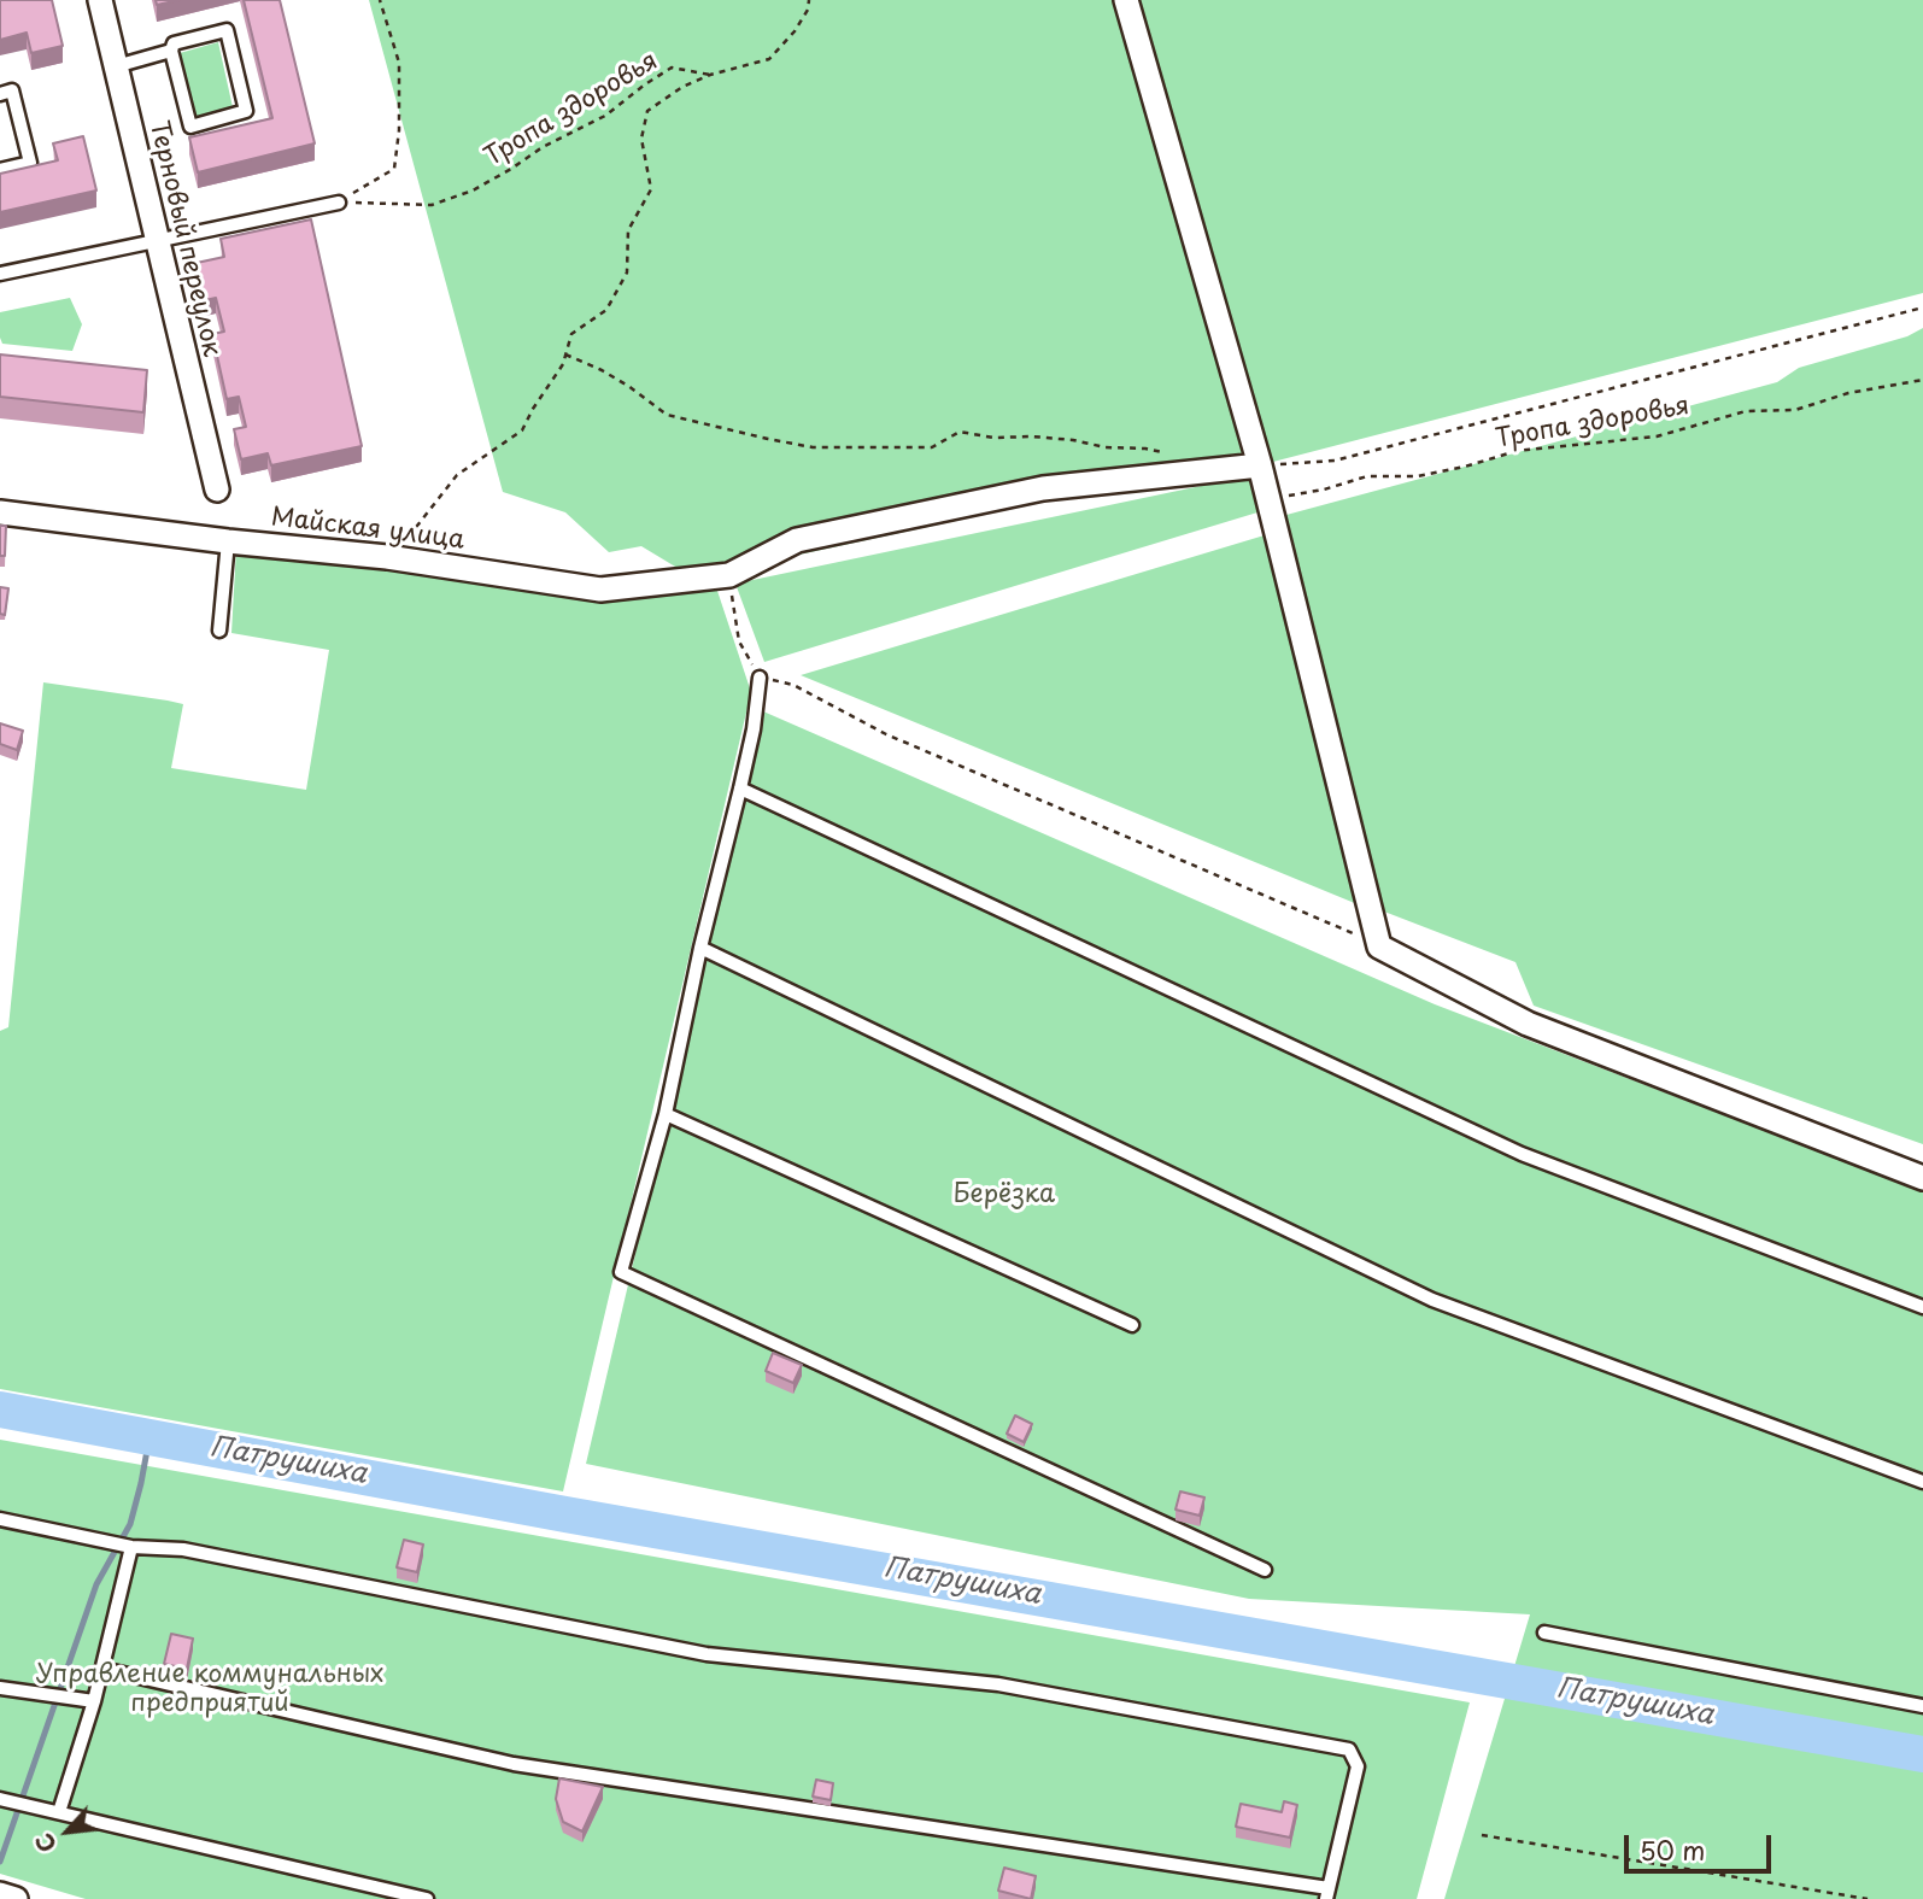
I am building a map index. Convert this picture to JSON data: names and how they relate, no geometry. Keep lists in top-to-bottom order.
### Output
{
  "streets": {
    "street": ["Терновый переулок", "Майская улица"],
    "path": ["Тропа здоровья"]
  },
  "crossings": [
    ["Тропа здоровья", "Майская улица"]
  ],
  "water": ["Патрушиха"],
  "parks": ["Берёзка", "Управление коммунальных предприятий"],
  "scale_bar": "50 m",
  "north": "bottom left"
}
